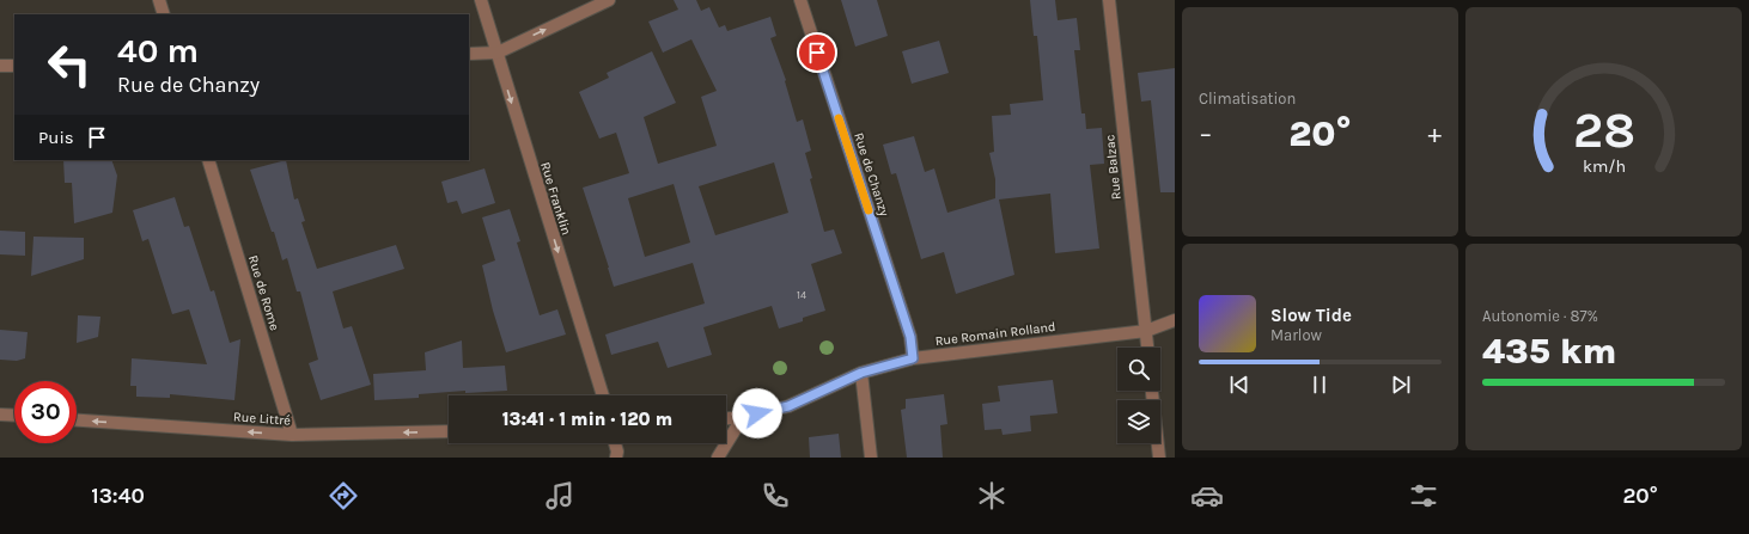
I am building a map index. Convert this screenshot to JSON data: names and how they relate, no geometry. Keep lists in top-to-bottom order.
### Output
{
  "streets": {
    "street": [
      "Rue Balzac",
      "Rue de Chanzy",
      "Rue Franklin",
      "Rue de Rome",
      "Rue Romain Rolland",
      "Rue Littré"
    ]
  },
  "crossings": [
    ["Rue Balzac", "Rue Romain Rolland"],
    ["Rue de Chanzy", "Rue Romain Rolland"],
    ["Rue de Rome", "Rue Littré"]
  ],
  "one_way": ["Rue Franklin", "Rue Littré"],
  "house_numbers": ["14"],
  "page": {
    "tile": [
      "Climatisation",
      ["Autonomie · 87%", "435 km"]
    ],
    "turn": ["40 m", "Rue de Chanzy"],
    "then": "Puis",
    "heat": ["−", "20°", "+"],
    "song": ["Slow Tide", "Marlow"],
    "limit": "30",
    "trip": "13:41 · 1 min · 120 m",
    "tabs": ["13:40", "20°"],
    "gauge": ["28", "km/h"]
  }
}
